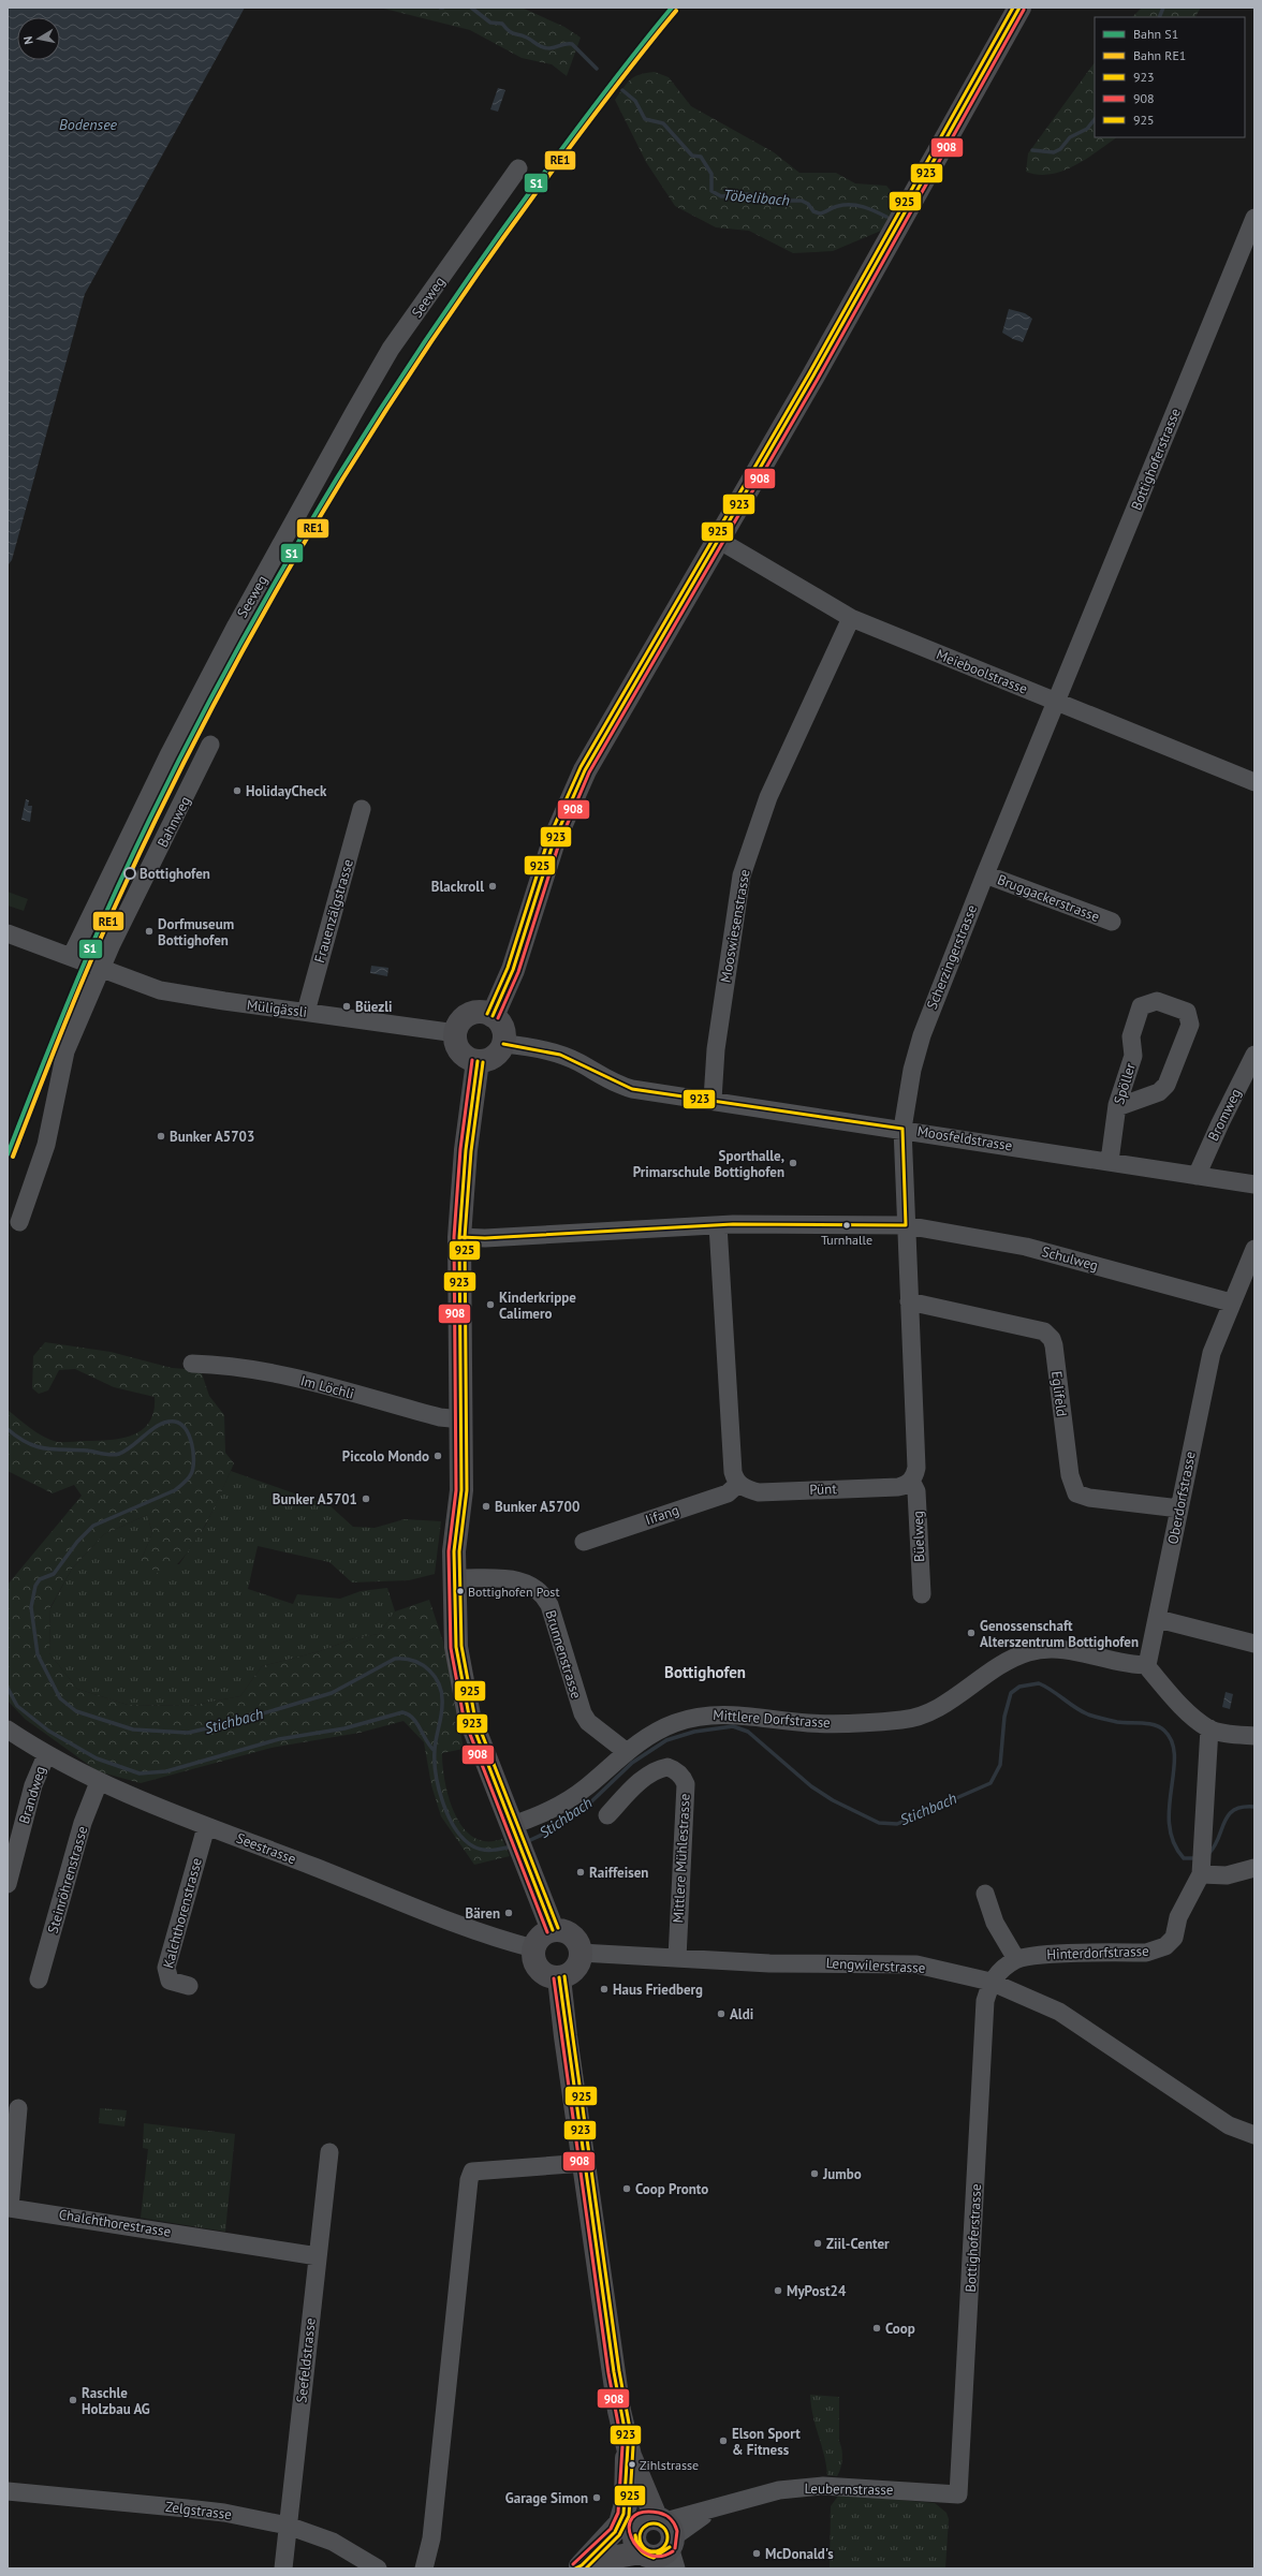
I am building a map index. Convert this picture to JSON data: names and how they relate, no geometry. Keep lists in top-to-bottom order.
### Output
{
  "streets": {
    "street": [
      "Seeweg",
      "Bottighoferstrasse",
      "Meieboolstrasse",
      "Bahnweg",
      "Bruggackerstrasse",
      "Frauenzälgstrasse",
      "Mooswiesenstrasse",
      "Scherzingerstrasse",
      "Müligässli",
      "Spöller",
      "Bromweg",
      "Moosfeldstrasse",
      "Schulweg",
      "Im Löchli",
      "Eglifeld",
      "Pünt",
      "Oberdorfstrasse",
      "Iifang",
      "Büelweg",
      "Brunnenstrasse",
      "Mittlere Dorfstrasse",
      "Brandweg",
      "Seestrasse",
      "Mittlere Mühlestrasse",
      "Steinröhrenstrasse",
      "Kalchthorenstrasse",
      "Hinterdorfstrasse",
      "Lengwilerstrasse",
      "Chalchthorestrasse",
      "Seefeldstrasse",
      "Leubernstrasse",
      "Zelgstrasse"
    ]
  },
  "crossings": [
    ["Seeweg", "Müligässli"],
    ["Bottighoferstrasse", "Meieboolstrasse"],
    ["Bottighoferstrasse", "Scherzingerstrasse"],
    ["Bottighoferstrasse", "Hinterdorfstrasse"],
    ["Bottighoferstrasse", "Lengwilerstrasse"],
    ["Bottighoferstrasse", "Leubernstrasse"],
    ["Meieboolstrasse", "Mooswiesenstrasse"],
    ["Meieboolstrasse", "Scherzingerstrasse"],
    ["Bahnweg", "Müligässli"],
    ["Bruggackerstrasse", "Scherzingerstrasse"],
    ["Frauenzälgstrasse", "Müligässli"],
    ["Mooswiesenstrasse", "Moosfeldstrasse"],
    ["Scherzingerstrasse", "Moosfeldstrasse"],
    ["Scherzingerstrasse", "Schulweg"],
    ["Müligässli", "Moosfeldstrasse"],
    ["Spöller", "Moosfeldstrasse"],
    ["Bromweg", "Moosfeldstrasse"],
    ["Schulweg", "Oberdorfstrasse"],
    ["Eglifeld", "Oberdorfstrasse"],
    ["Pünt", "Iifang"],
    ["Pünt", "Büelweg"],
    ["Oberdorfstrasse", "Mittlere Dorfstrasse"],
    ["Brunnenstrasse", "Mittlere Dorfstrasse"],
    ["Brandweg", "Seestrasse"],
    ["Seestrasse", "Steinröhrenstrasse"],
    ["Seestrasse", "Kalchthorenstrasse"],
    ["Seestrasse", "Lengwilerstrasse"],
    ["Mittlere Mühlestrasse", "Lengwilerstrasse"],
    ["Hinterdorfstrasse", "Lengwilerstrasse"],
    ["Chalchthorestrasse", "Seefeldstrasse"],
    ["Seefeldstrasse", "Zelgstrasse"]
  ],
  "districts": ["Bottighofen"],
  "water": ["Bodensee", "Töbelibach", "Stichbach"],
  "places": [
    "HolidayCheck",
    "Bottighofen",
    "Blackroll",
    "Dorfmuseum Bottighofen",
    "Büezli",
    "Bunker A5703",
    "Sporthalle, Primarschule Bottighofen",
    "Turnhalle",
    "Kinderkrippe Calimero",
    "Piccolo Mondo",
    "Bunker A5701",
    "Bunker A5700",
    "Bottighofen Post",
    "Genossenschaft Alterszentrum Bottighofen",
    "Raiffeisen",
    "Bären",
    "Haus Friedberg",
    "Aldi",
    "Jumbo",
    "Coop Pronto",
    "Ziil-Center",
    "MyPost24",
    "Coop",
    "Raschle Holzbau AG",
    "Elson Sport & Fitness",
    "Zihlstrasse",
    "Garage Simon",
    "McDonald's"
  ],
  "lines": [
    "rail line S1",
    "transit line 923",
    "transit line 925",
    "transit line 908",
    "rail line RE1"
  ],
  "legend": [
    "Bahn S1",
    "Bahn RE1",
    "923",
    "908",
    "925"
  ],
  "north": "left"
}
